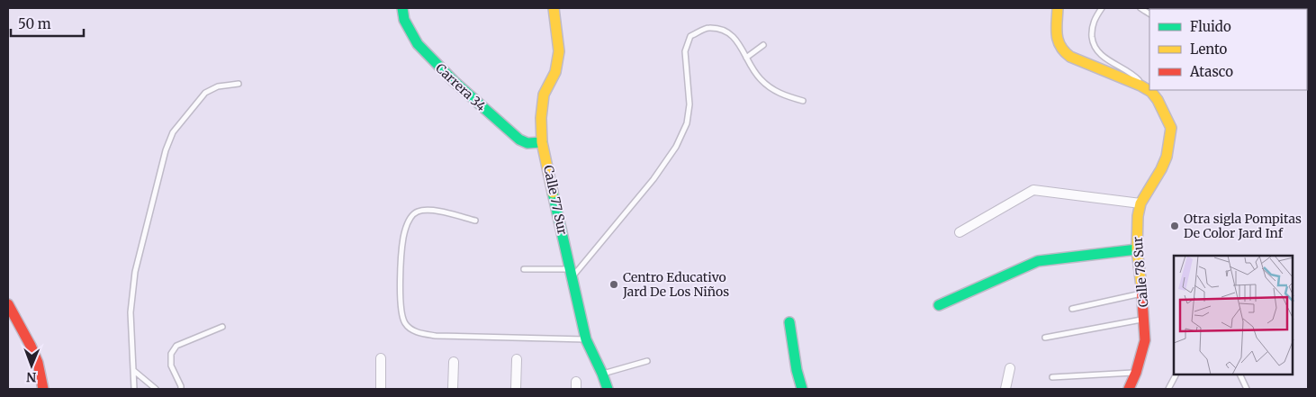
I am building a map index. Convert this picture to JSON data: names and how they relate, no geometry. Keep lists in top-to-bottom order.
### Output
{
  "streets": {
    "street": ["Carrera 34", "Calle 77 Sur", "Calle 78 Sur"]
  },
  "crossings": [
    ["Carrera 34", "Calle 77 Sur"]
  ],
  "places": ["Otra sigla Pompitas De Color Jard Inf", "Centro Educativo Jard De Los Niños"],
  "legend": ["Fluido", "Lento", "Atasco"],
  "scale_bar": "50 m",
  "north": "bottom"
}
